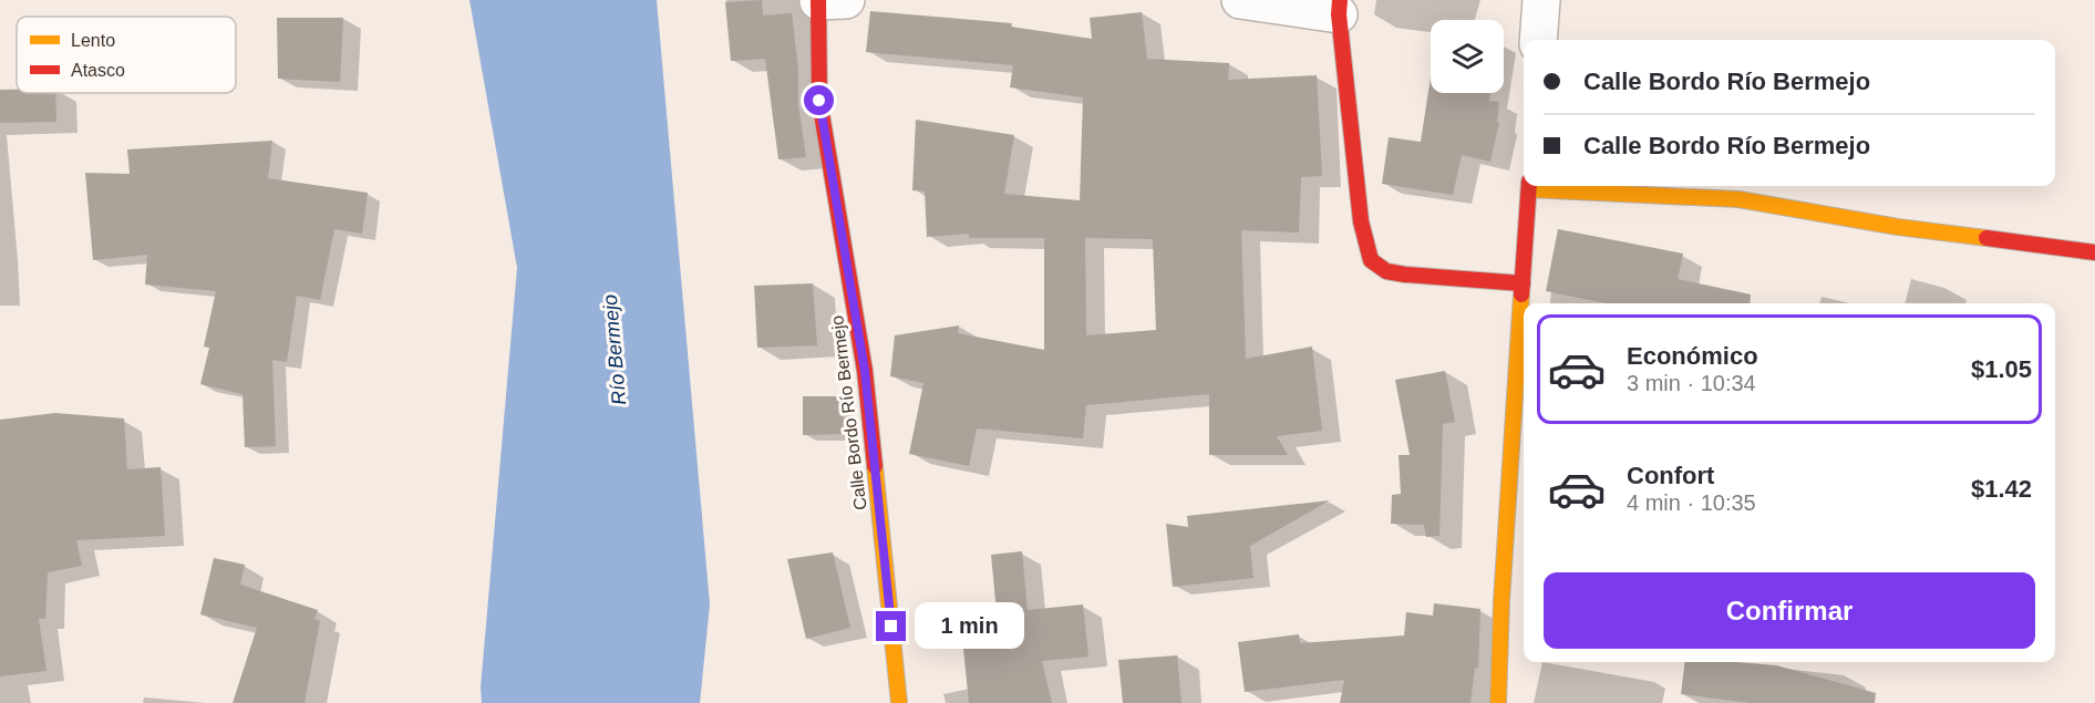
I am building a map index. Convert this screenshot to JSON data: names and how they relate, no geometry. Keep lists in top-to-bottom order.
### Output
{
  "streets": {
    "street": ["Calle Bordo Río Bermejo"]
  },
  "water": ["Río Bermejo"],
  "legend": ["Lento", "Atasco"],
  "page": {
    "banner": ["Calle Bordo Río Bermejo", "Calle Bordo Río Bermejo"],
    "list": [
      {
        "name": "Económico",
        "note": "3 min · 10:34",
        "value": "$1.05"
      },
      {
        "name": "Confort",
        "note": "4 min · 10:35",
        "value": "$1.42"
      }
    ],
    "buttons": "Confirmar",
    "bubble": "1 min"
  }
}
